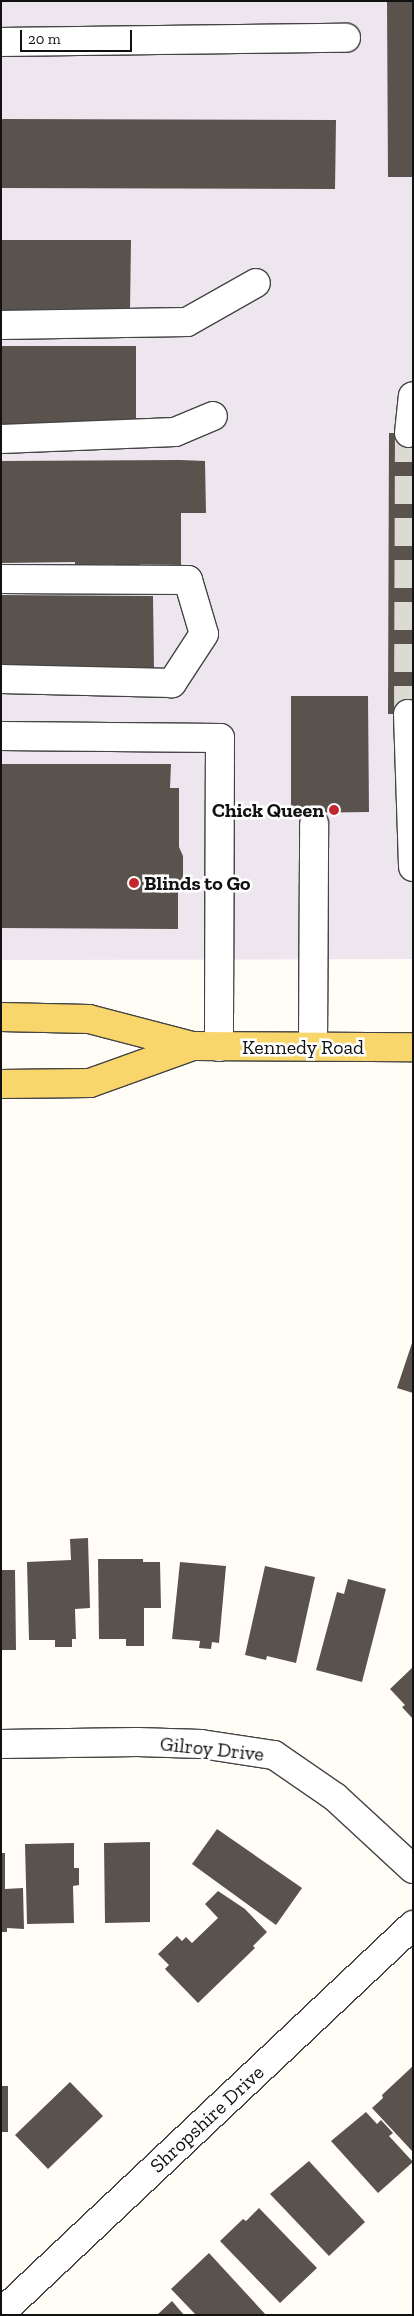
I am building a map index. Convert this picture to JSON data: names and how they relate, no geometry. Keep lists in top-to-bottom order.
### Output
{
  "streets": {
    "main road": ["Kennedy Road"],
    "street": ["Gilroy Drive", "Shropshire Drive"]
  },
  "places": ["Chick Queen", "Blinds to Go"],
  "scale_bar": "20 m"
}
